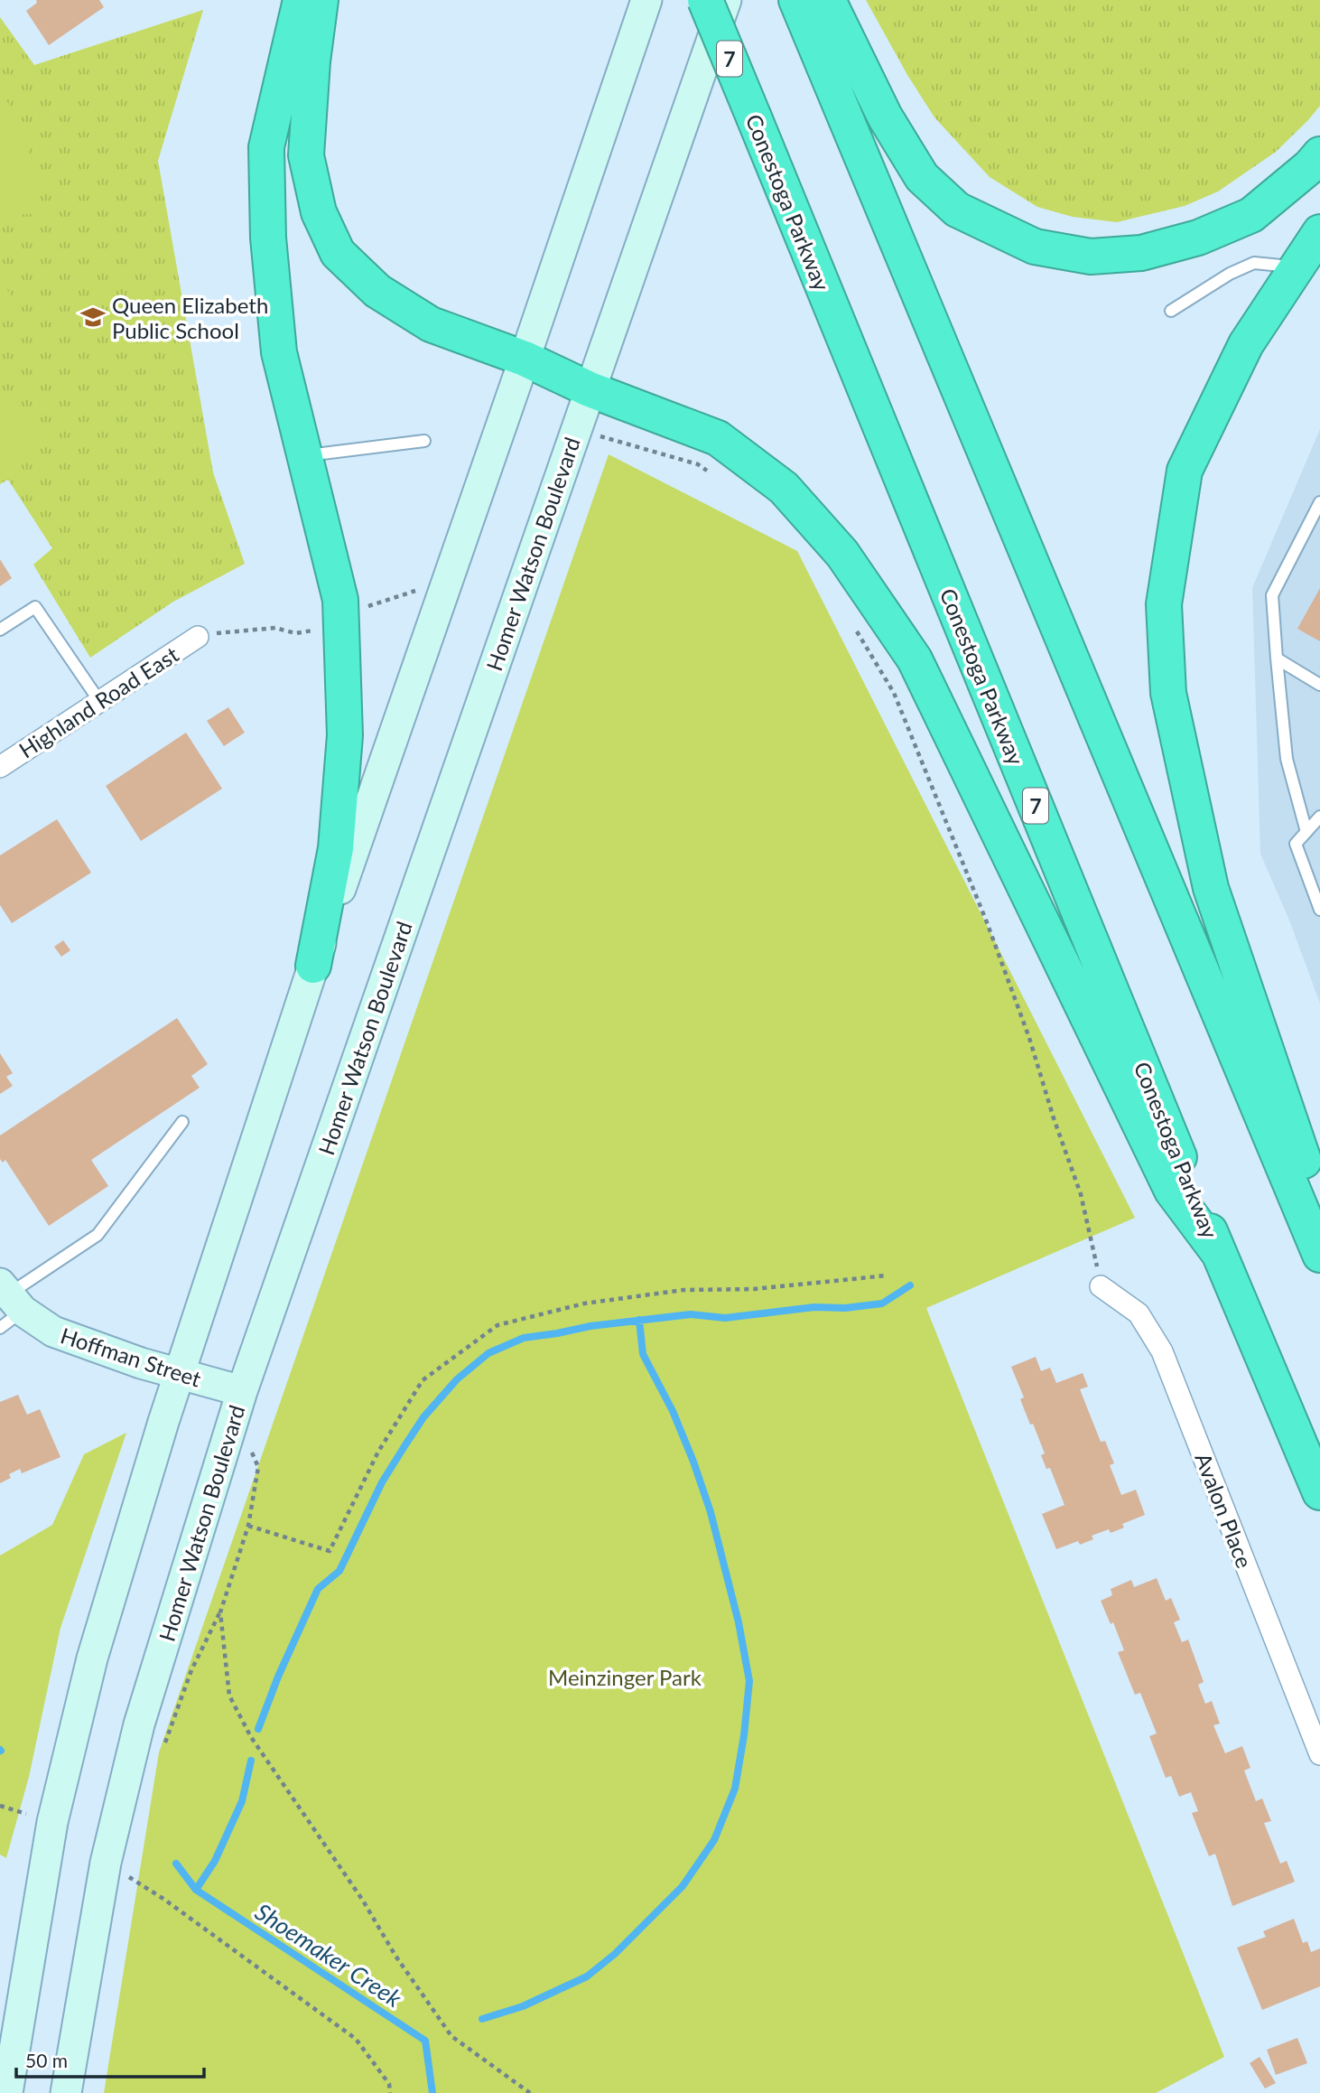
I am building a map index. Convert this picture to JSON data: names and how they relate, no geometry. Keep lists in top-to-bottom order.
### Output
{
  "streets": {
    "highway": ["7", "Conestoga Parkway"],
    "main road": ["Homer Watson Boulevard", "Hoffman Street"],
    "street": ["Highland Road East", "Avalon Place"]
  },
  "crossings": [
    ["Homer Watson Boulevard", "Hoffman Street"]
  ],
  "water": ["Shoemaker Creek"],
  "parks": ["Meinzinger Park"],
  "places": {
    "school or university": ["Queen Elizabeth Public School"]
  },
  "scale_bar": "50 m"
}
